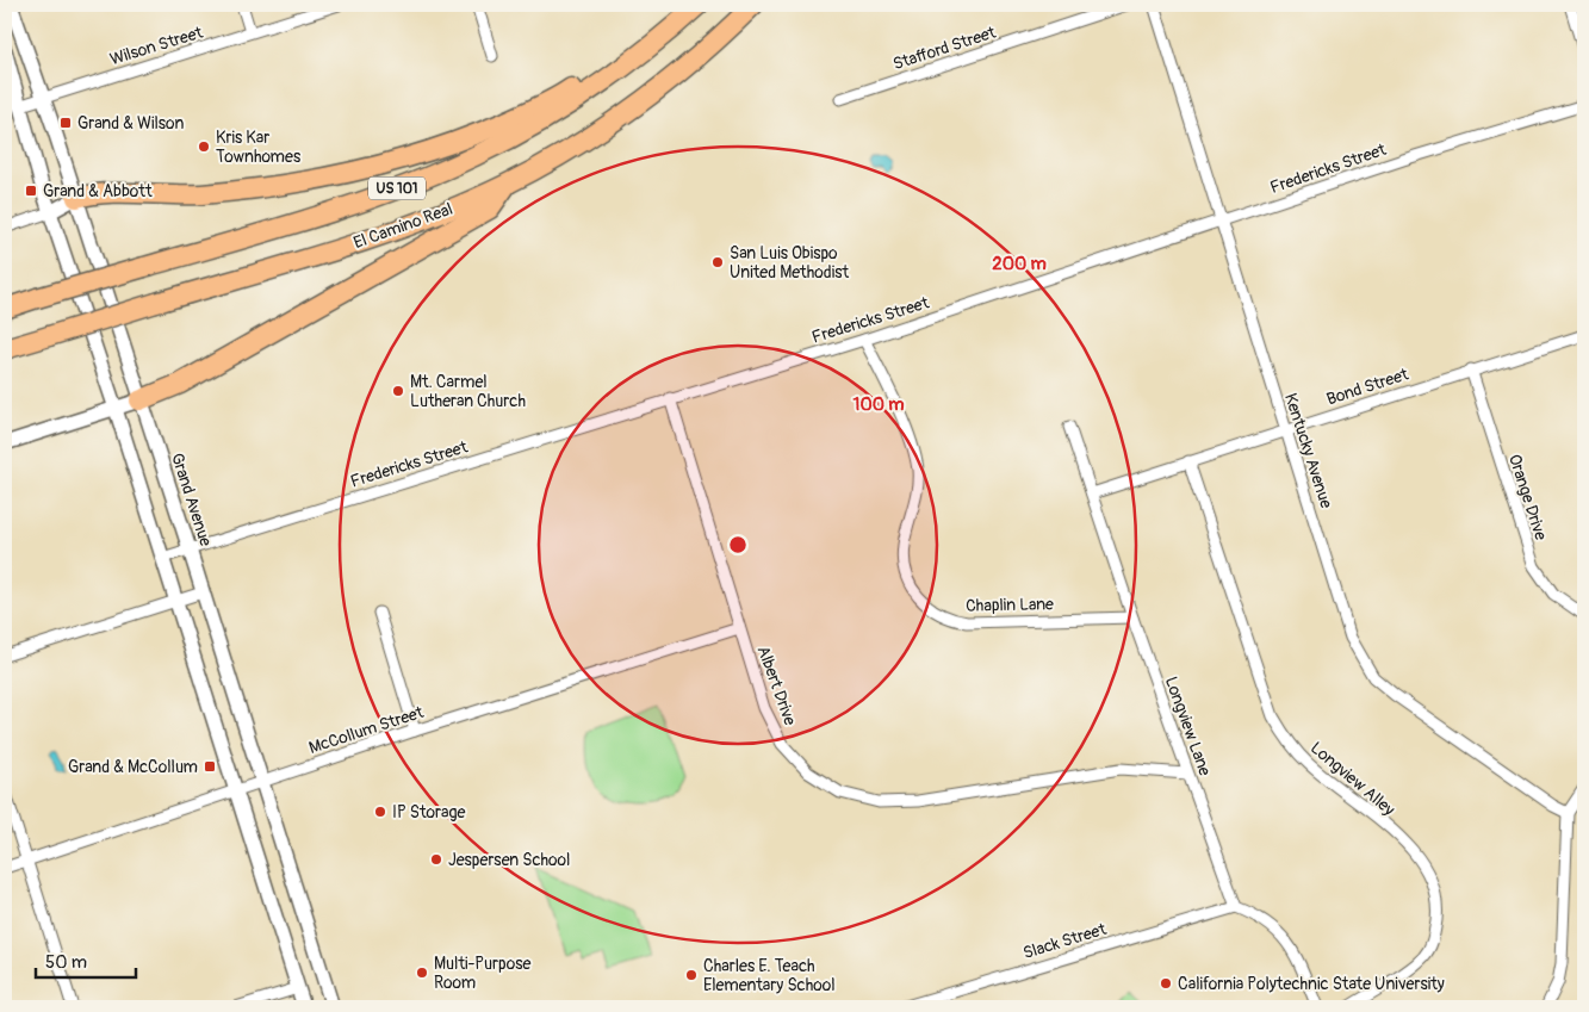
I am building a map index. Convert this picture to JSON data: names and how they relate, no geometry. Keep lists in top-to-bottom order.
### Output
{
  "streets": {
    "highway": ["US 101", "El Camino Real"],
    "street": [
      "Wilson Street",
      "Stafford Street",
      "Fredericks Street",
      "Bond Street",
      "Kentucky Avenue",
      "Orange Drive",
      "Grand Avenue",
      "Chaplin Lane",
      "Albert Drive",
      "Longview Lane",
      "McCollum Street",
      "Longview Alley",
      "Slack Street"
    ]
  },
  "crossings": [
    ["Wilson Street", "Grand Avenue"],
    ["Fredericks Street", "Kentucky Avenue"],
    ["Fredericks Street", "Grand Avenue"],
    ["Fredericks Street", "Chaplin Lane"],
    ["Fredericks Street", "Albert Drive"],
    ["Bond Street", "Kentucky Avenue"],
    ["Bond Street", "Orange Drive"],
    ["Bond Street", "Longview Lane"],
    ["Bond Street", "Longview Alley"],
    ["Grand Avenue", "McCollum Street"],
    ["Chaplin Lane", "Longview Lane"],
    ["Albert Drive", "Longview Lane"],
    ["Albert Drive", "McCollum Street"],
    ["Longview Lane", "Slack Street"]
  ],
  "places": {
    "transit": ["Grand & Wilson", "Grand & Abbott", "Grand & McCollum"],
    "other": [
      "Kris Kar Townhomes",
      "San Luis Obispo United Methodist",
      "Mt. Carmel Lutheran Church",
      "IP Storage",
      "Jespersen School",
      "Multi-Purpose Room",
      "Charles E. Teach Elementary School",
      "California Polytechnic State University"
    ]
  },
  "scale_bar": "50 m",
  "rings": ["200 m", "100 m"]
}
